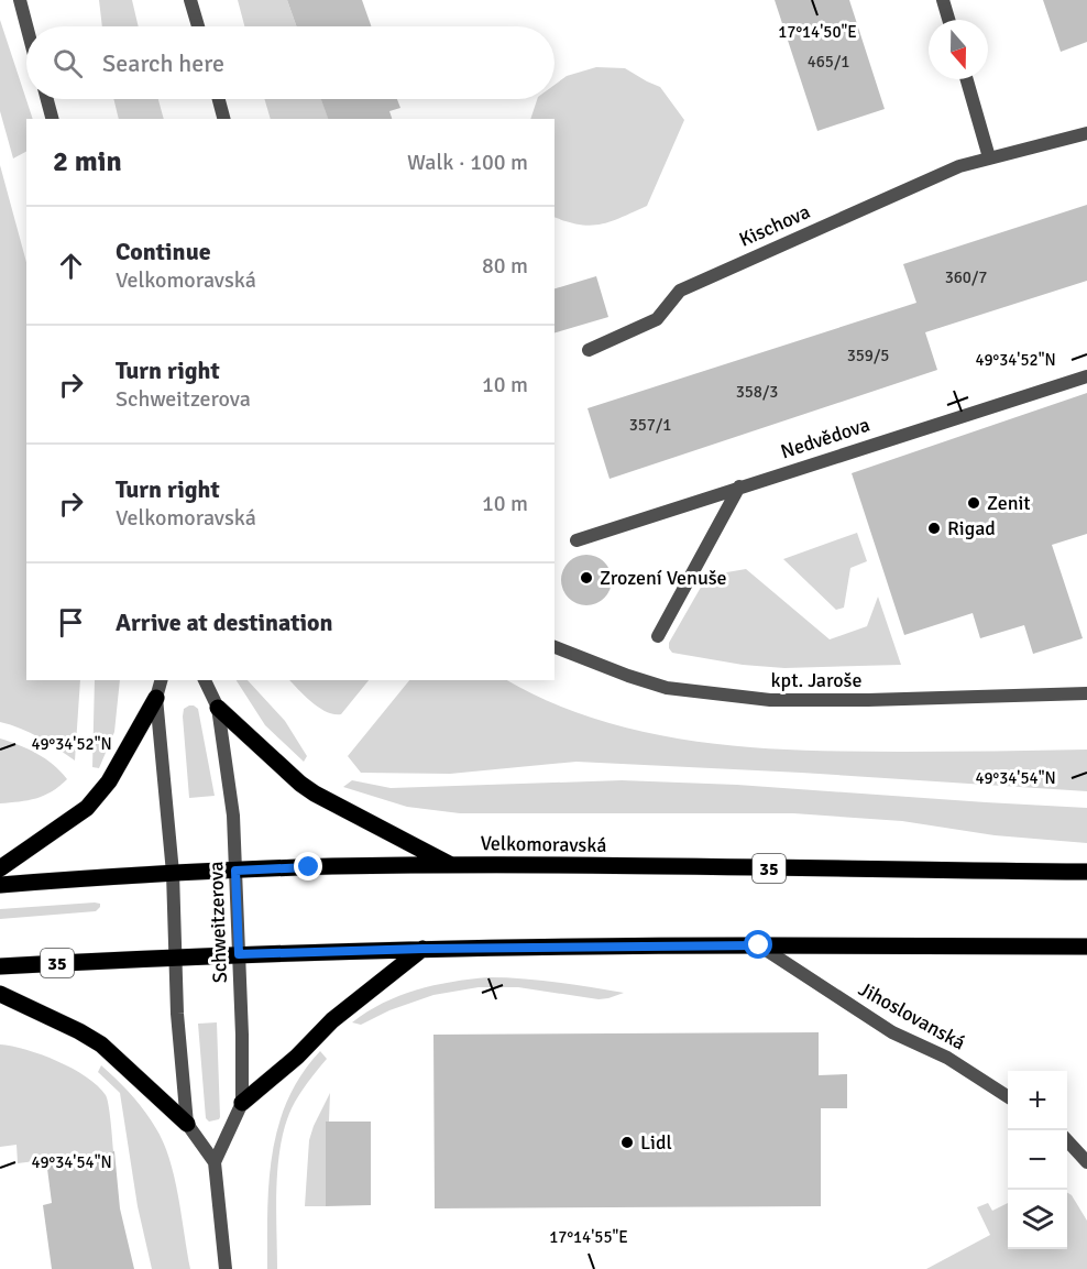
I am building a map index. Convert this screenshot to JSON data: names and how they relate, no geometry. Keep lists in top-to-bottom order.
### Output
{
  "streets": {
    "main road": ["Velkomoravská", "35"],
    "street": [
      "Kischova",
      "Nedvědova",
      "kpt. Jaroše",
      "Schweitzerova",
      "Jihoslovanská"
    ]
  },
  "crossings": [
    ["Velkomoravská", "Schweitzerova"],
    ["35", "Schweitzerova"],
    ["35", "Jihoslovanská"]
  ],
  "places": [
    "Zenit",
    "Rigad",
    "Zrození Venuše",
    "Lidl"
  ],
  "house_numbers": [
    "465/1",
    "360/7",
    "359/5",
    "358/3",
    "357/1"
  ],
  "north": "bottom",
  "page": {
    "search": "Search here",
    "heading": ["2 min", "Walk · 100 m"],
    "list": [
      ["Continue", "Velkomoravská", "80 m"],
      ["Turn right", "Schweitzerova", "10 m"],
      ["Turn right", "Velkomoravská", "10 m"],
      "Arrive at destination"
    ],
    "map_buttons": ["+", "−"]
  },
  "coordinates": [
    "17°14'50\"E",
    "49°34'52\"N",
    "49°34'54\"N",
    "17°14'55\"E"
  ]
}
